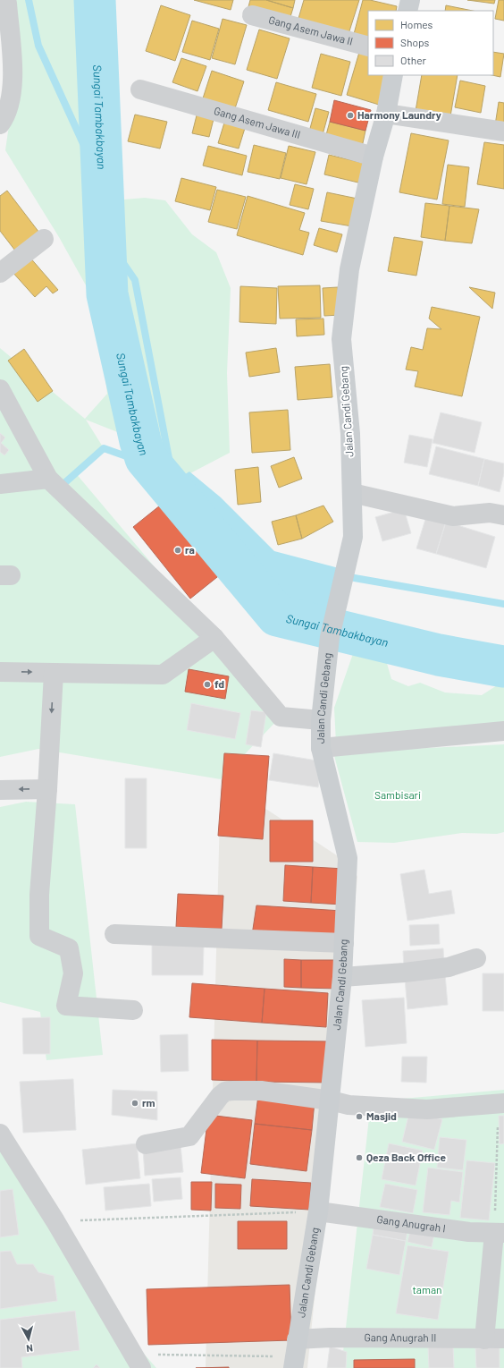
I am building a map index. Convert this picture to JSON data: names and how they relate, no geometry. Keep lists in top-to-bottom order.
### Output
{
  "streets": {
    "main road": ["Jalan Candi Gebang"],
    "street": [
      "Gang Asem Jawa II",
      "Gang Asem Jawa III",
      "Gang Anugrah I",
      "Gang Anugrah II"
    ]
  },
  "crossings": [
    ["Gang Asem Jawa III", "Jalan Candi Gebang"],
    ["Jalan Candi Gebang", "Gang Anugrah I"],
    ["Jalan Candi Gebang", "Gang Anugrah II"]
  ],
  "water": ["Sungai Tambakbayan"],
  "parks": ["Sambisari", "taman"],
  "places": [
    "Harmony Laundry",
    "ra",
    "fd",
    "rm",
    "Masjid",
    "Qeza Back Office"
  ],
  "legend": ["Homes", "Shops", "Other"],
  "north": "bottom"
}
